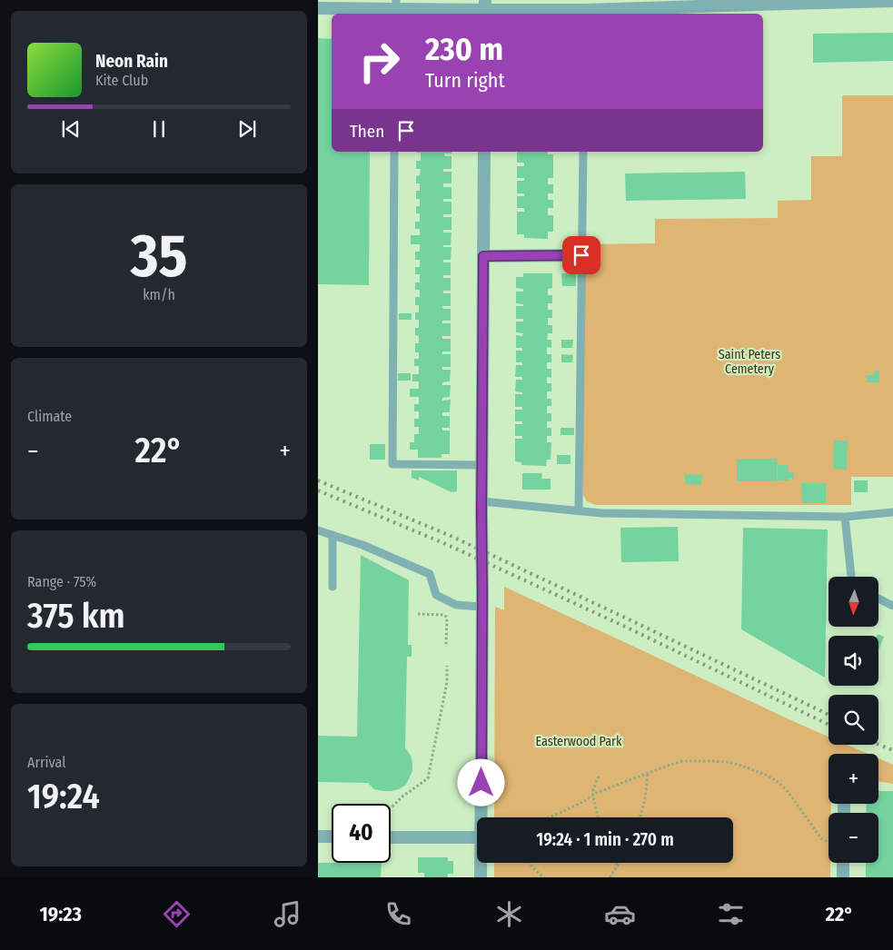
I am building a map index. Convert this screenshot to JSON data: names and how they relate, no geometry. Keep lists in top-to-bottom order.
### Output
{
  "parks": ["Saint Peters Cemetery", "Easterwood Park"],
  "north": "bottom",
  "page": {
    "turn": ["230 m", "Turn right"],
    "song": ["Neon Rain", "Kite Club"],
    "then": "Then",
    "tile": [
      ["35", "km/h"],
      "Climate",
      ["Range · 75%", "375 km"],
      ["Arrival", "19:24"]
    ],
    "heat": ["−", "22°", "+"],
    "map_buttons": ["+", "−"],
    "limit": "40",
    "trip": "19:24 · 1 min · 270 m",
    "tabs": ["19:23", "22°"]
  }
}
